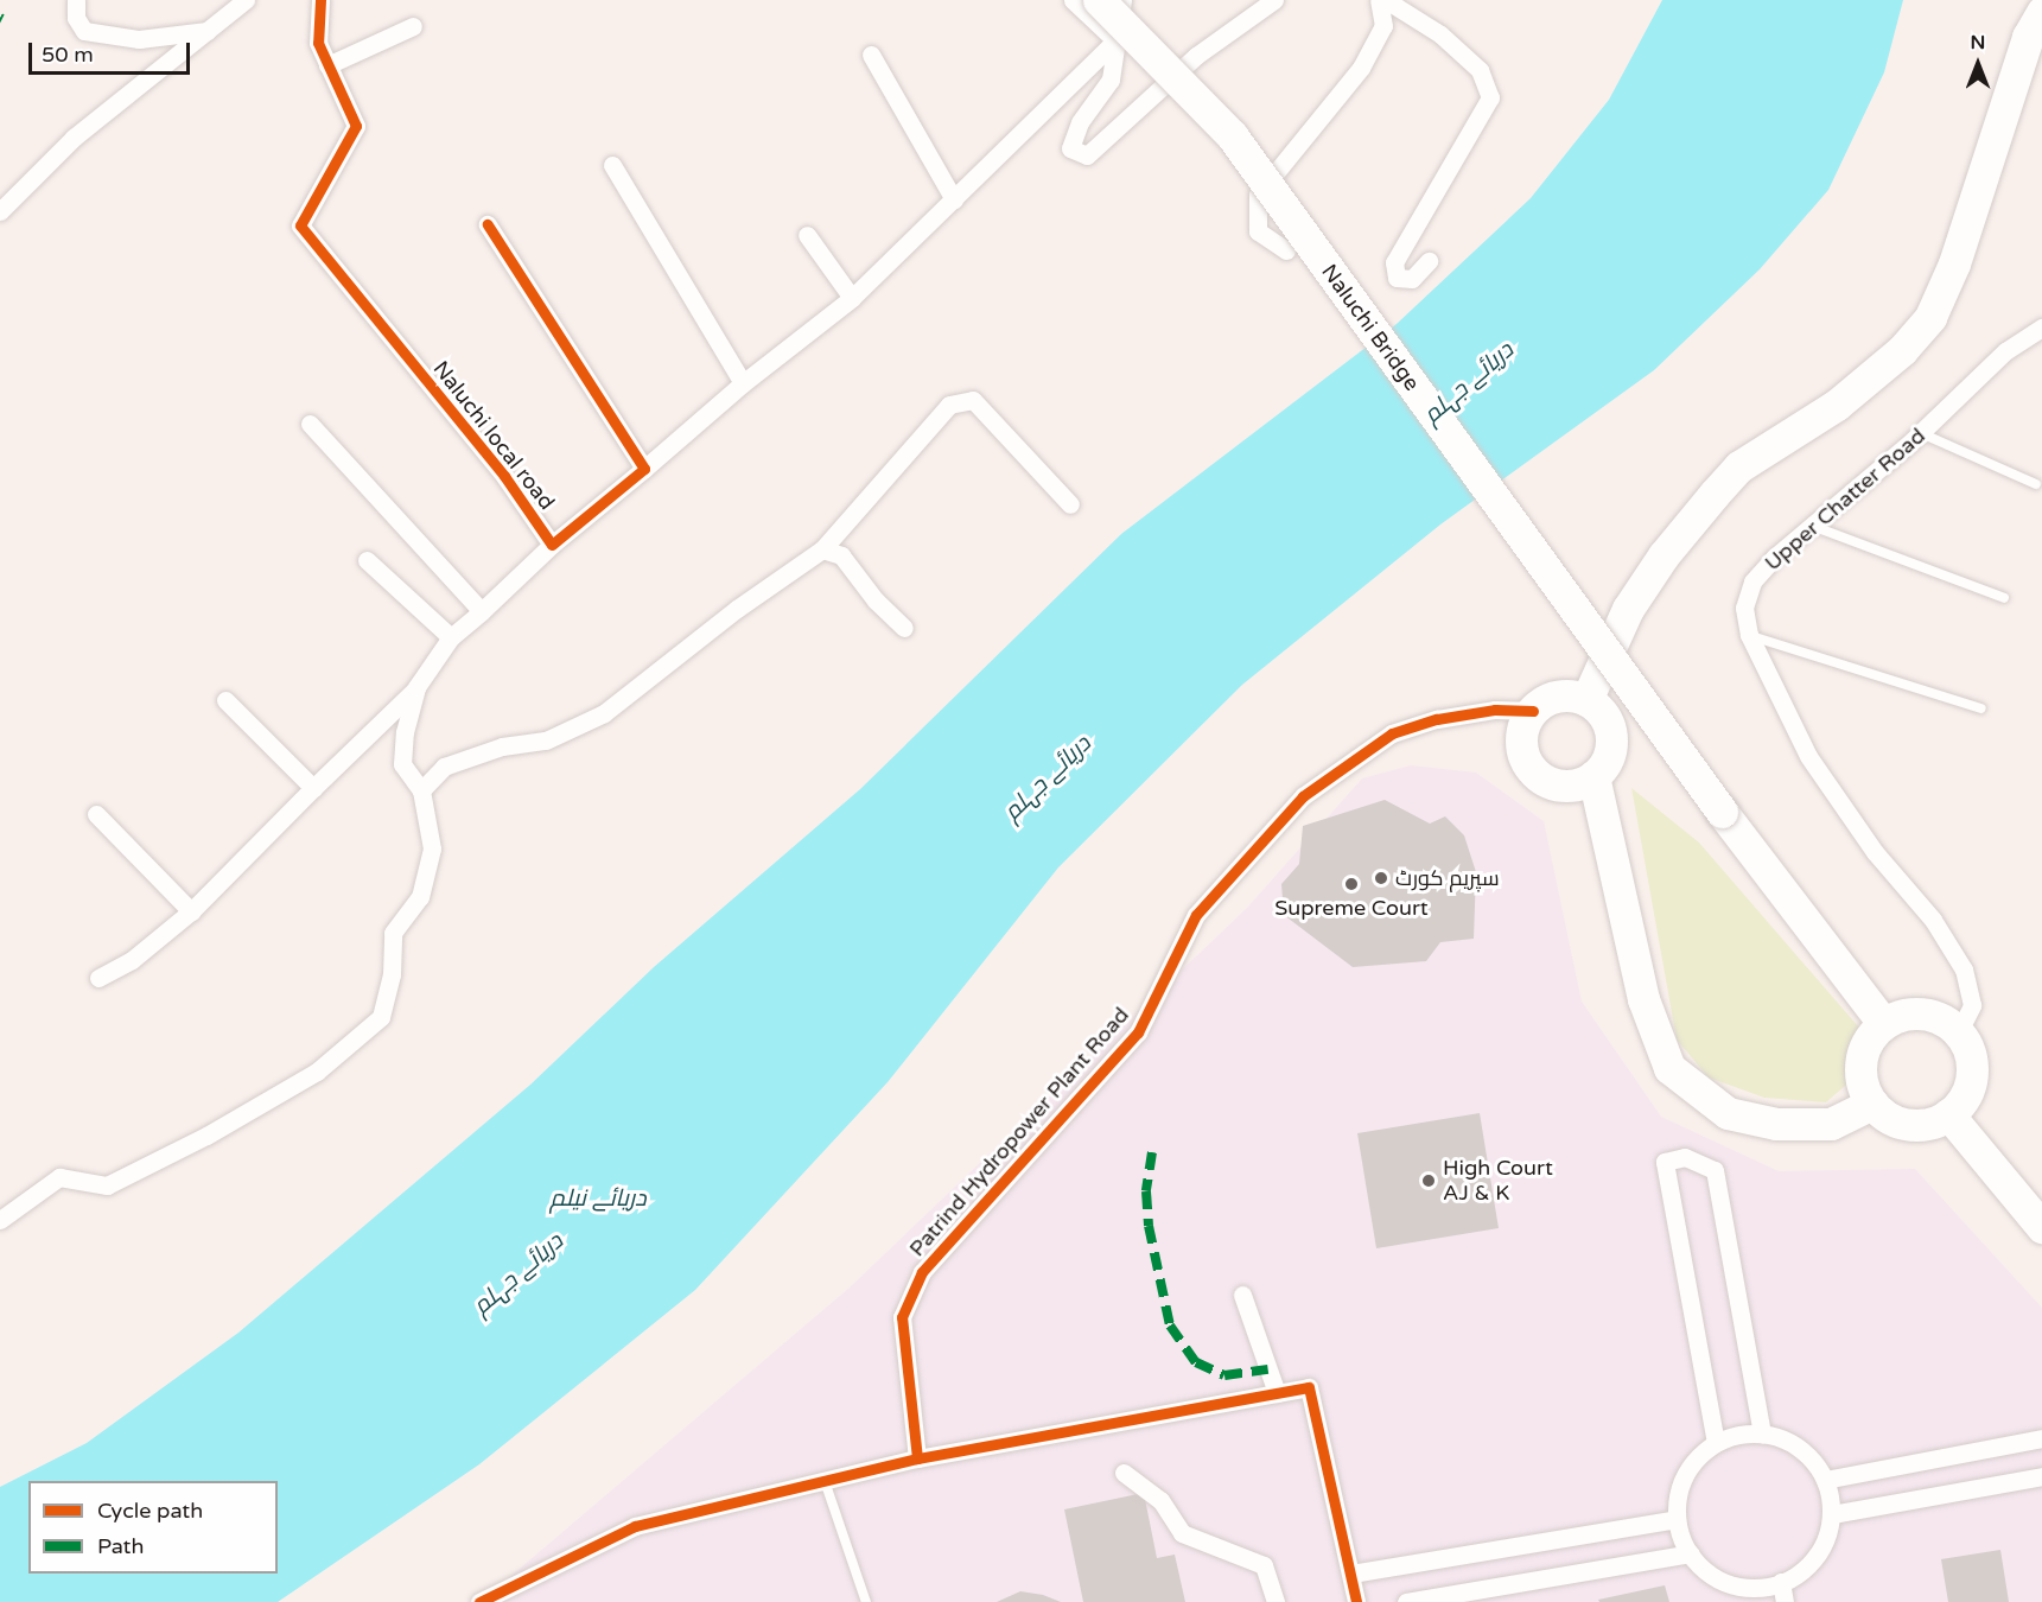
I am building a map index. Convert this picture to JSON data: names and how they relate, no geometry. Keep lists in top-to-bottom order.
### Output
{
  "streets": {
    "highway": ["Naluchi Bridge"],
    "street": ["Naluchi local road", "Upper Chatter Road", "Patrind Hydropower Plant Road"]
  },
  "crossings": [
    ["Naluchi Bridge", "Upper Chatter Road"]
  ],
  "water": ["دریائے جہلم", "دریائے نیلم"],
  "places": ["سپریم کورٹ", "Supreme Court", "High Court AJ & K"],
  "legend": ["Cycle path", "Path"],
  "scale_bar": "50 m",
  "north": "top"
}
